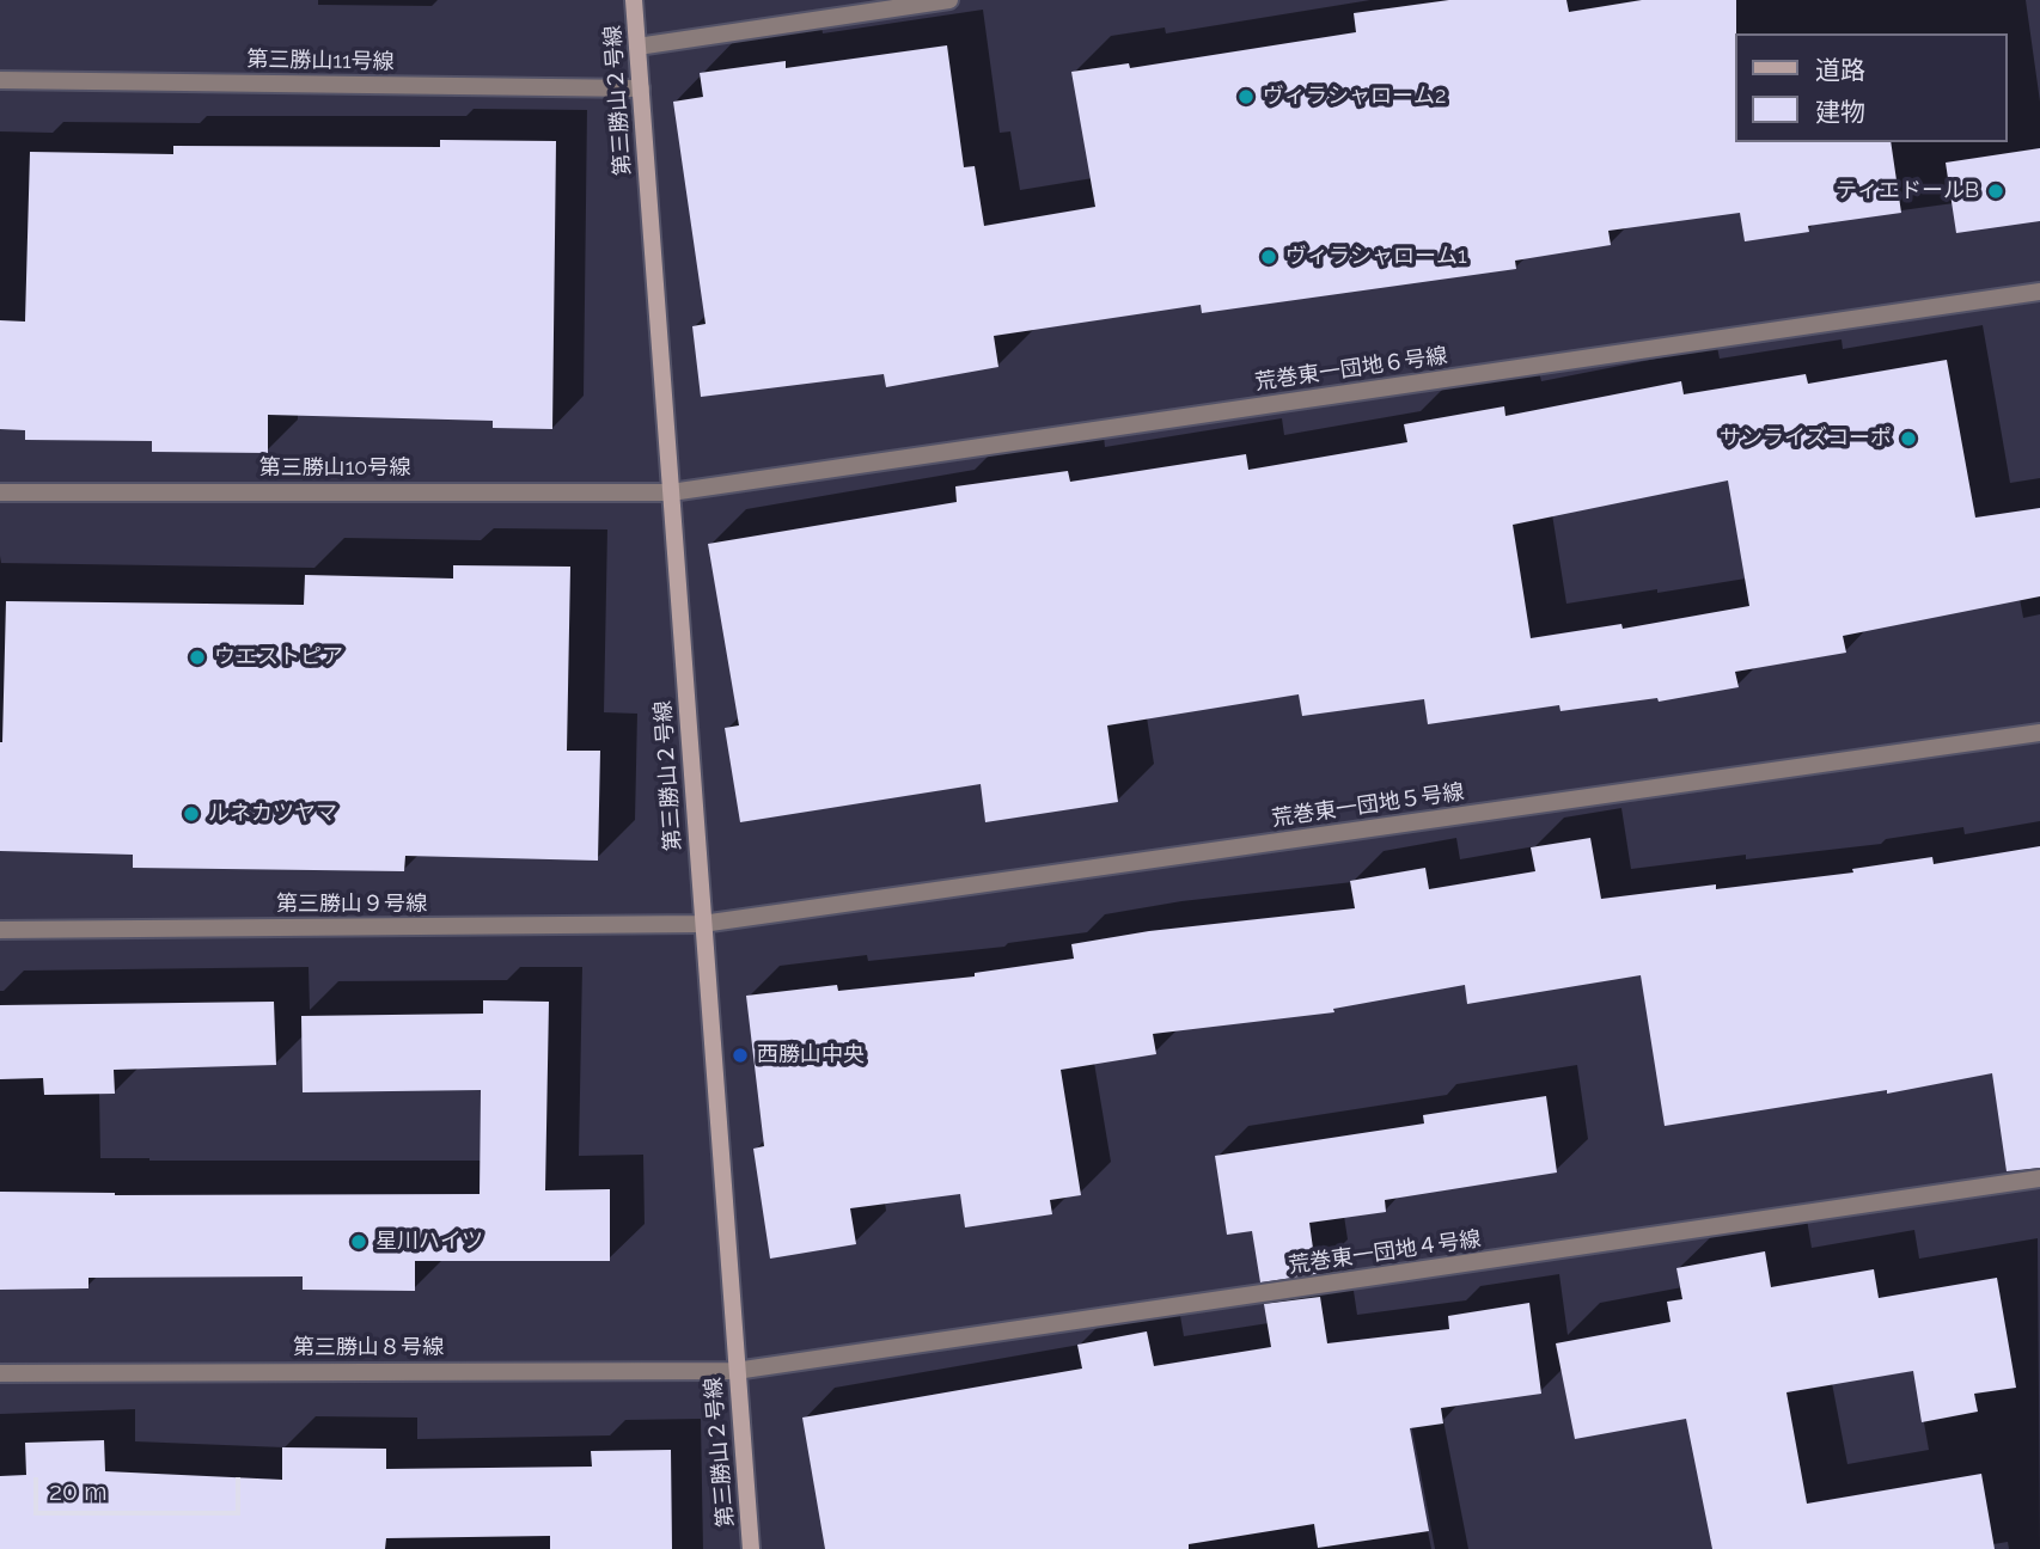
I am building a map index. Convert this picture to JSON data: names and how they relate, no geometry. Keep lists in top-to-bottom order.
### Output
{
  "streets": {
    "street": [
      "第三勝山11号線",
      "第三勝山２号線",
      "荒巻東一団地６号線",
      "第三勝山10号線",
      "荒巻東一団地５号線",
      "第三勝山９号線",
      "荒巻東一団地４号線",
      "第三勝山８号線"
    ]
  },
  "crossings": [
    ["第三勝山11号線", "第三勝山２号線"],
    ["第三勝山２号線", "荒巻東一団地６号線"],
    ["第三勝山２号線", "第三勝山10号線"],
    ["第三勝山２号線", "荒巻東一団地５号線"],
    ["第三勝山２号線", "第三勝山９号線"],
    ["第三勝山２号線", "荒巻東一団地４号線"],
    ["第三勝山２号線", "第三勝山８号線"],
    ["荒巻東一団地６号線", "第三勝山10号線"],
    ["荒巻東一団地５号線", "第三勝山９号線"],
    ["荒巻東一団地４号線", "第三勝山８号線"]
  ],
  "places": [
    "ヴィラシャローム2",
    "ティエドールB",
    "ヴィラシャローム1",
    "サンライズコーポ",
    "ウエストピア",
    "ルネカツヤマ",
    "西勝山中央",
    "星川ハイツ"
  ],
  "legend": ["道路", "建物"],
  "scale_bar": "20 m"
}
